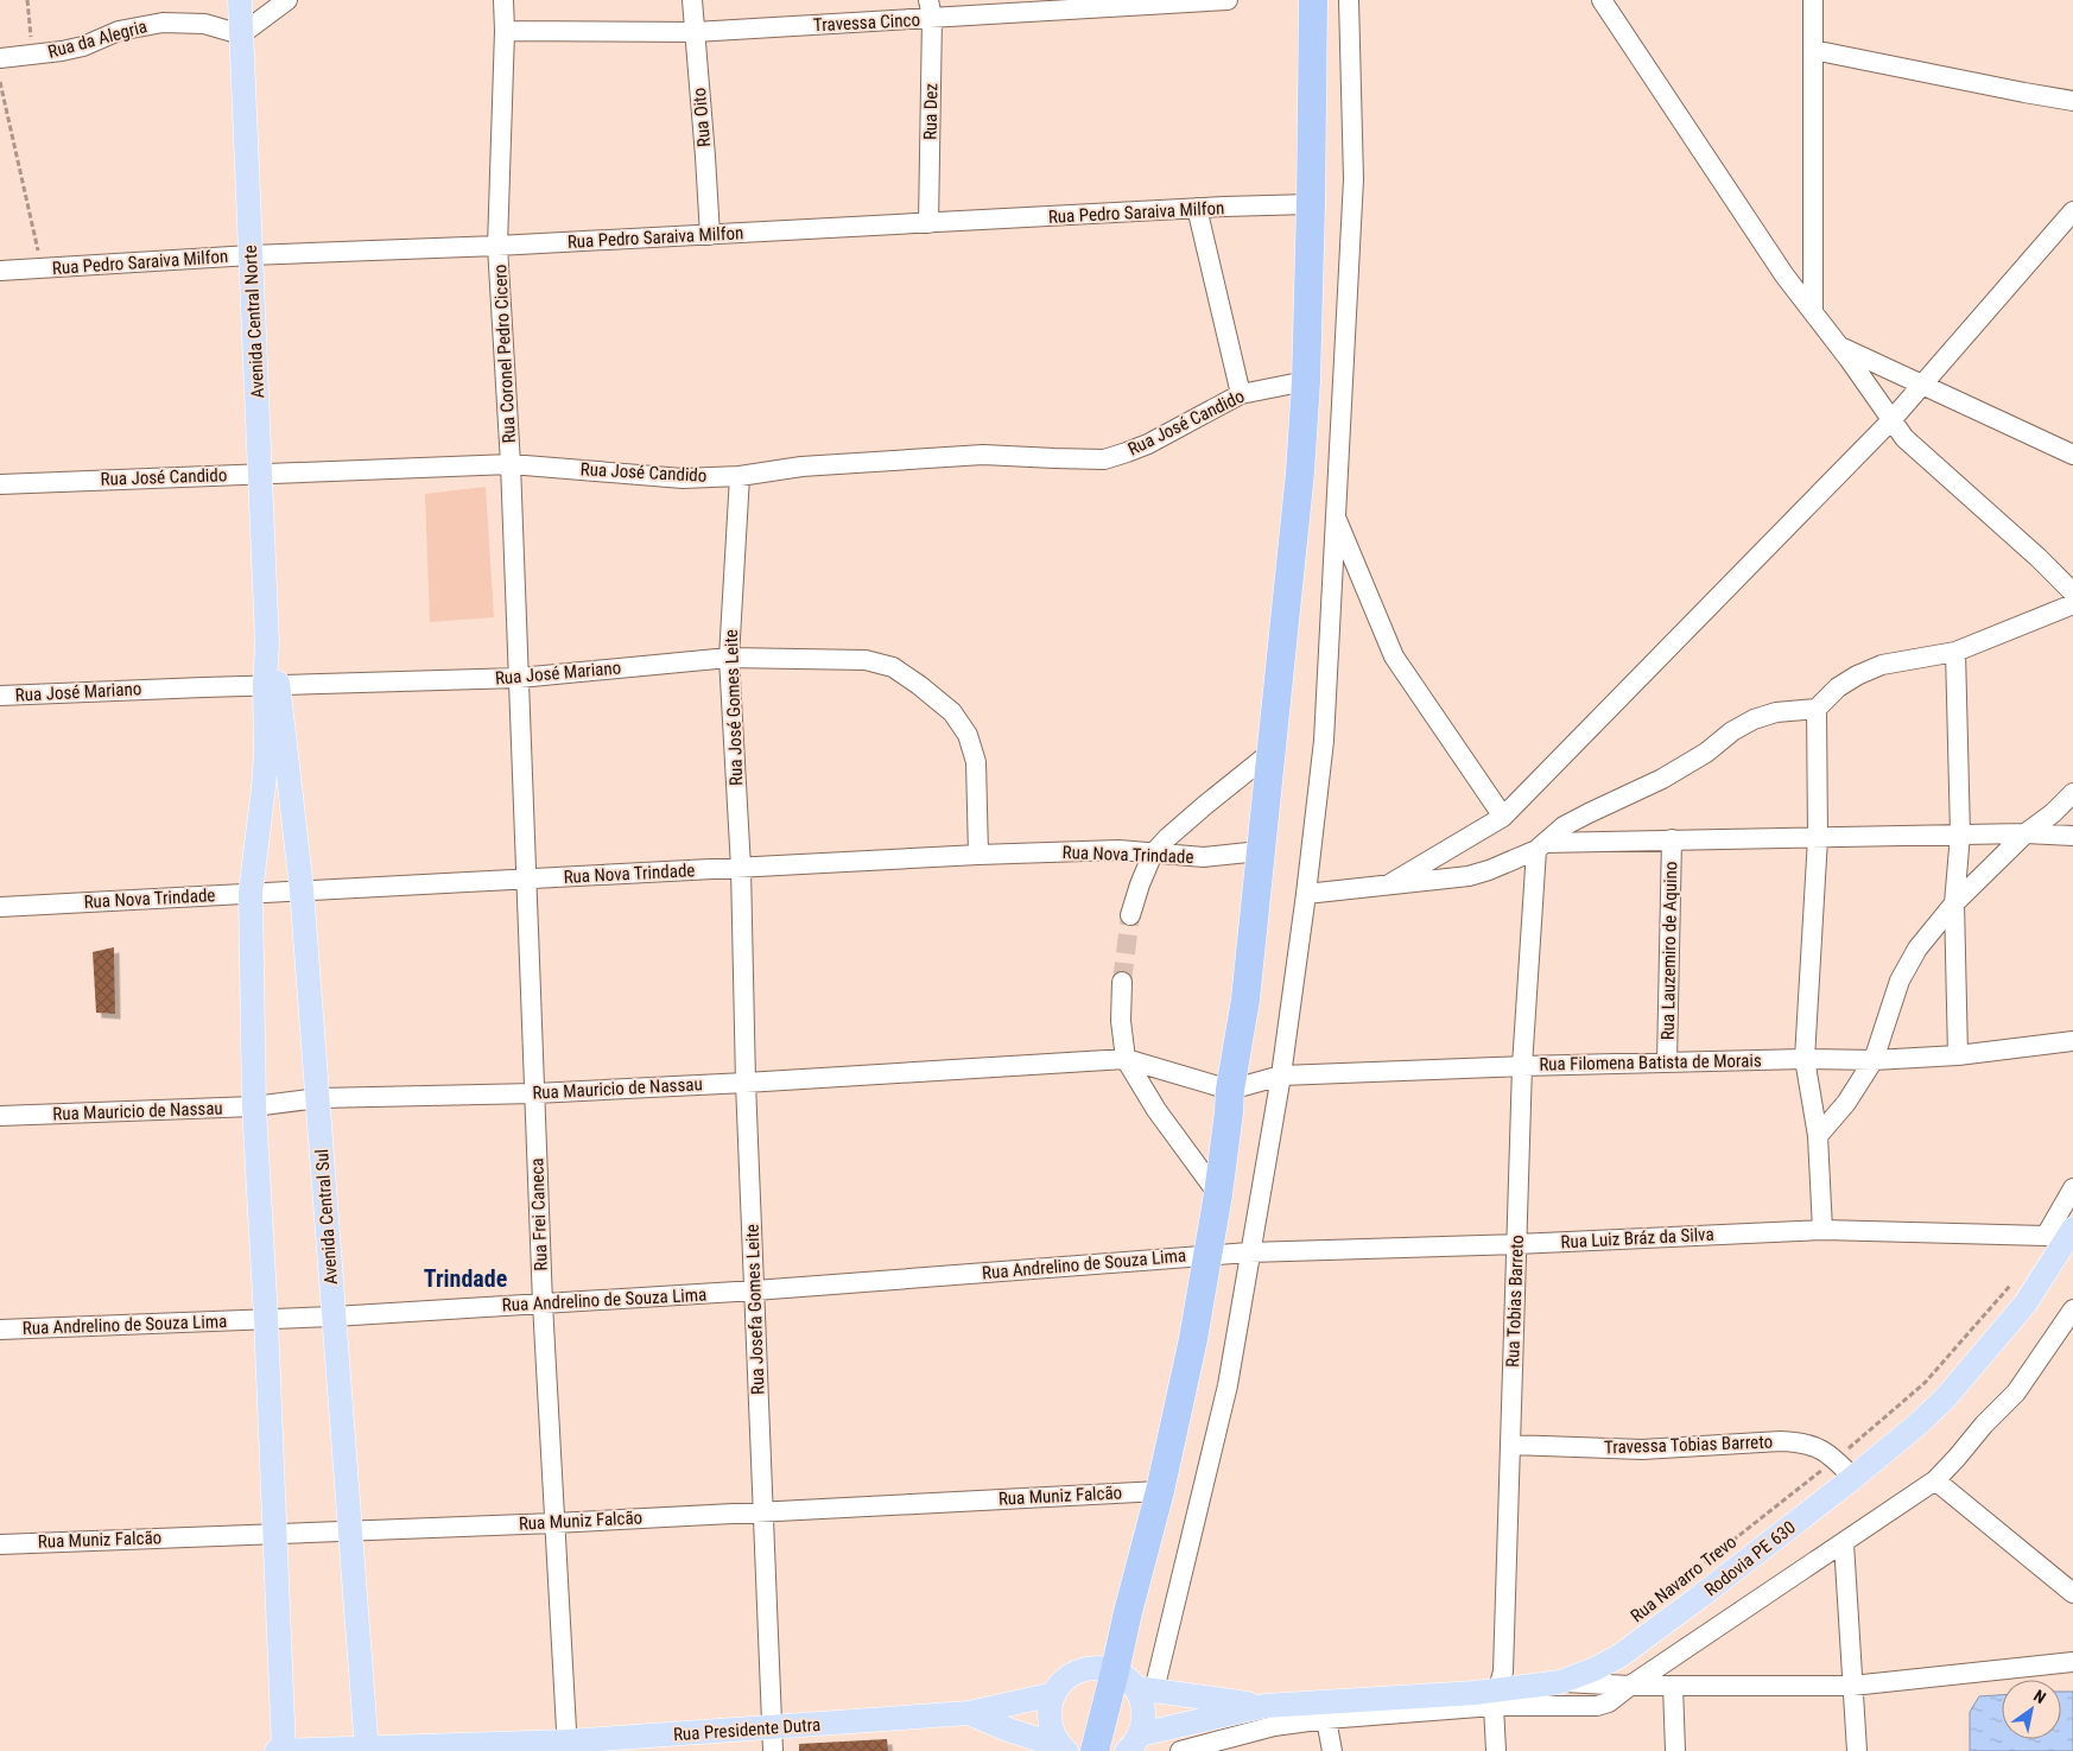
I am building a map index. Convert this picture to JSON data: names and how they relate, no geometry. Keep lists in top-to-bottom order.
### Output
{
  "streets": {
    "main road": [
      "Avenida Central Norte",
      "Avenida Central Sul",
      "Rodovia PE 630",
      "Rua Presidente Dutra"
    ],
    "street": [
      "Travessa Cinco",
      "Rua da Alegria",
      "Rua Dez",
      "Rua Oito",
      "Rua Pedro Saraiva Milfon",
      "Rua Coronel Pedro Cicero",
      "Rua José Candido",
      "Rua José Mariano",
      "Rua José Gomes Leite",
      "Rua Nova Trindade",
      "Rua Lauzemiro de Aquino",
      "Rua Filomena Batista de Morais",
      "Rua Mauricio de Nassau",
      "Rua Frei Caneca",
      "Rua Luiz Bráz da Silva",
      "Rua Andrelino de Souza Lima",
      "Rua Tobias Barreto",
      "Rua Josefa Gomes Leite",
      "Travessa Tobias Barreto",
      "Rua Muniz Falcão"
    ],
    "path": ["Rua Navarro Trevo"]
  },
  "crossings": [
    ["Travessa Cinco", "Rua Dez"],
    ["Travessa Cinco", "Rua Oito"],
    ["Travessa Cinco", "Rua Coronel Pedro Cicero"],
    ["Rua da Alegria", "Avenida Central Norte"],
    ["Rua Dez", "Rua Pedro Saraiva Milfon"],
    ["Rua Oito", "Rua Pedro Saraiva Milfon"],
    ["Rua Pedro Saraiva Milfon", "Avenida Central Norte"],
    ["Rua Pedro Saraiva Milfon", "Rua Coronel Pedro Cicero"],
    ["Avenida Central Norte", "Rua José Candido"],
    ["Avenida Central Norte", "Rua José Mariano"],
    ["Avenida Central Norte", "Avenida Central Sul"],
    ["Rua Coronel Pedro Cicero", "Rua José Candido"],
    ["Rua Coronel Pedro Cicero", "Rua José Mariano"],
    ["Rua Coronel Pedro Cicero", "Rua Frei Caneca"],
    ["Rua José Candido", "Rua José Gomes Leite"],
    ["Rua José Mariano", "Rua José Gomes Leite"],
    ["Rua José Mariano", "Rua Nova Trindade"],
    ["Rua José Mariano", "Rua Frei Caneca"],
    ["Rua José Mariano", "Avenida Central Sul"],
    ["Rua José Gomes Leite", "Rua Nova Trindade"],
    ["Rua José Gomes Leite", "Rua Josefa Gomes Leite"],
    ["Rua Nova Trindade", "Rua Frei Caneca"],
    ["Rua Nova Trindade", "Avenida Central Sul"],
    ["Rua Nova Trindade", "Rua Josefa Gomes Leite"],
    ["Rua Lauzemiro de Aquino", "Rua Filomena Batista de Morais"],
    ["Rua Filomena Batista de Morais", "Rua Mauricio de Nassau"],
    ["Rua Filomena Batista de Morais", "Rua Tobias Barreto"],
    ["Rua Mauricio de Nassau", "Rua Frei Caneca"],
    ["Rua Mauricio de Nassau", "Avenida Central Sul"],
    ["Rua Mauricio de Nassau", "Rua Josefa Gomes Leite"],
    ["Rua Frei Caneca", "Rua Andrelino de Souza Lima"],
    ["Rua Frei Caneca", "Rua Muniz Falcão"],
    ["Rua Frei Caneca", "Rua Presidente Dutra"],
    ["Avenida Central Sul", "Rua Andrelino de Souza Lima"],
    ["Avenida Central Sul", "Rua Muniz Falcão"],
    ["Avenida Central Sul", "Rua Presidente Dutra"],
    ["Rua Luiz Bráz da Silva", "Rua Andrelino de Souza Lima"],
    ["Rua Luiz Bráz da Silva", "Rua Tobias Barreto"],
    ["Rua Luiz Bráz da Silva", "Rodovia PE 630"],
    ["Rua Andrelino de Souza Lima", "Rua Josefa Gomes Leite"],
    ["Rua Tobias Barreto", "Travessa Tobias Barreto"],
    ["Rua Tobias Barreto", "Rodovia PE 630"],
    ["Rua Josefa Gomes Leite", "Rua Muniz Falcão"],
    ["Rua Josefa Gomes Leite", "Rua Presidente Dutra"],
    ["Travessa Tobias Barreto", "Rodovia PE 630"],
    ["Travessa Tobias Barreto", "Rua Navarro Trevo"]
  ],
  "districts": ["Trindade"],
  "north": "top right"
}
